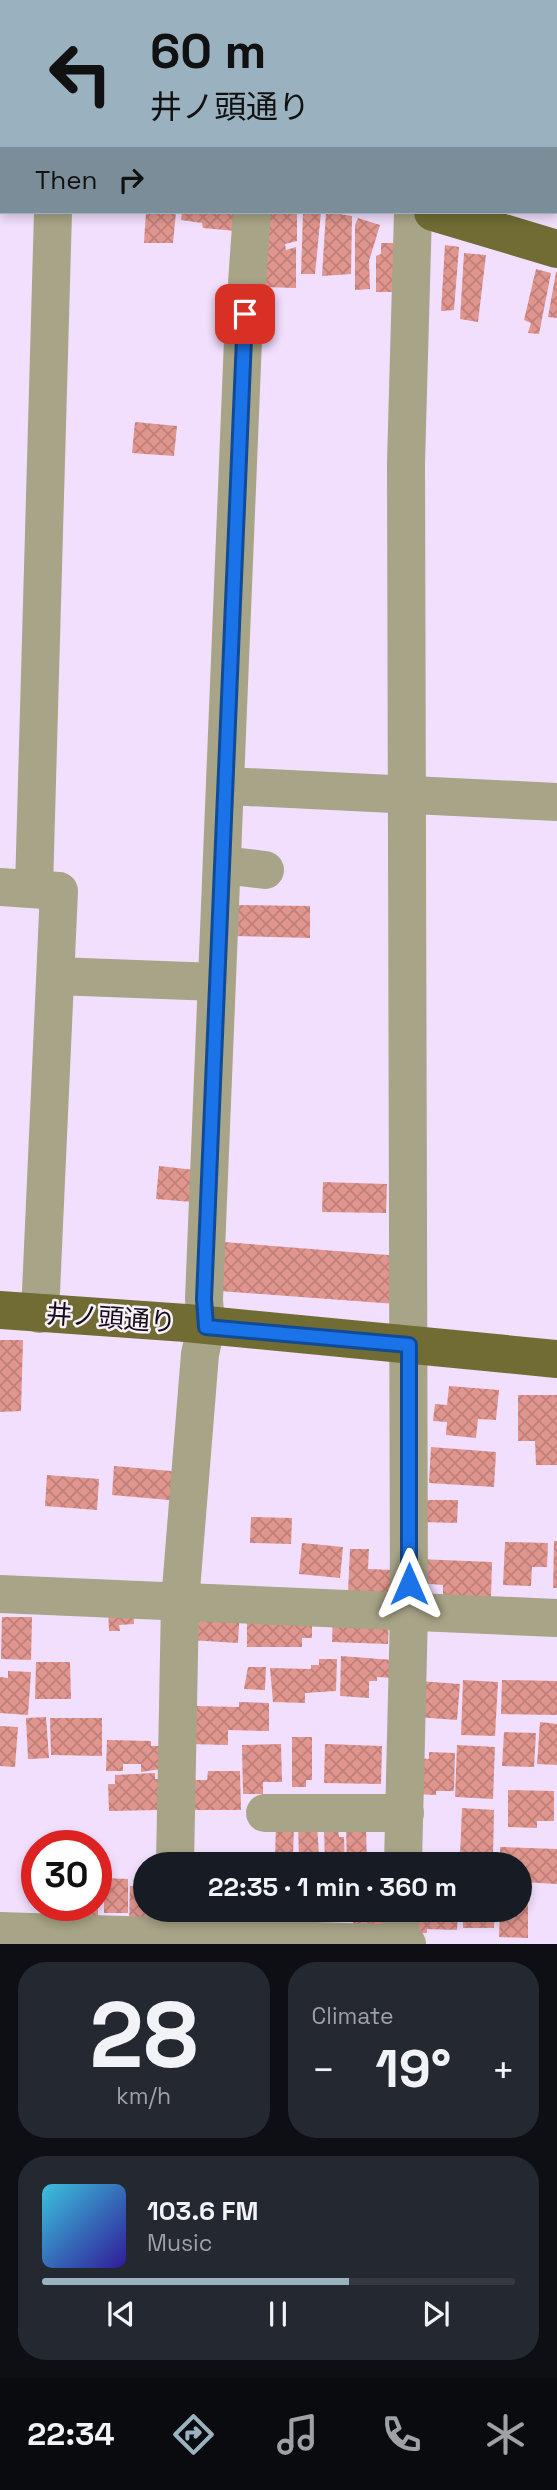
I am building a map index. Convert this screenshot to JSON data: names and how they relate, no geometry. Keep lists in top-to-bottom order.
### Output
{
  "streets": {
    "main road": ["井ノ頭通り"]
  },
  "page": {
    "turn": ["60 m", "井ノ頭通り"],
    "then": "Then",
    "limit": "30",
    "trip": "22:35 · 1 min · 360 m",
    "tile": [
      ["28", "km/h"],
      "Climate"
    ],
    "heat": ["−", "19°", "+"],
    "song": ["103.6 FM", "Music"],
    "tabs": "22:34"
  }
}
